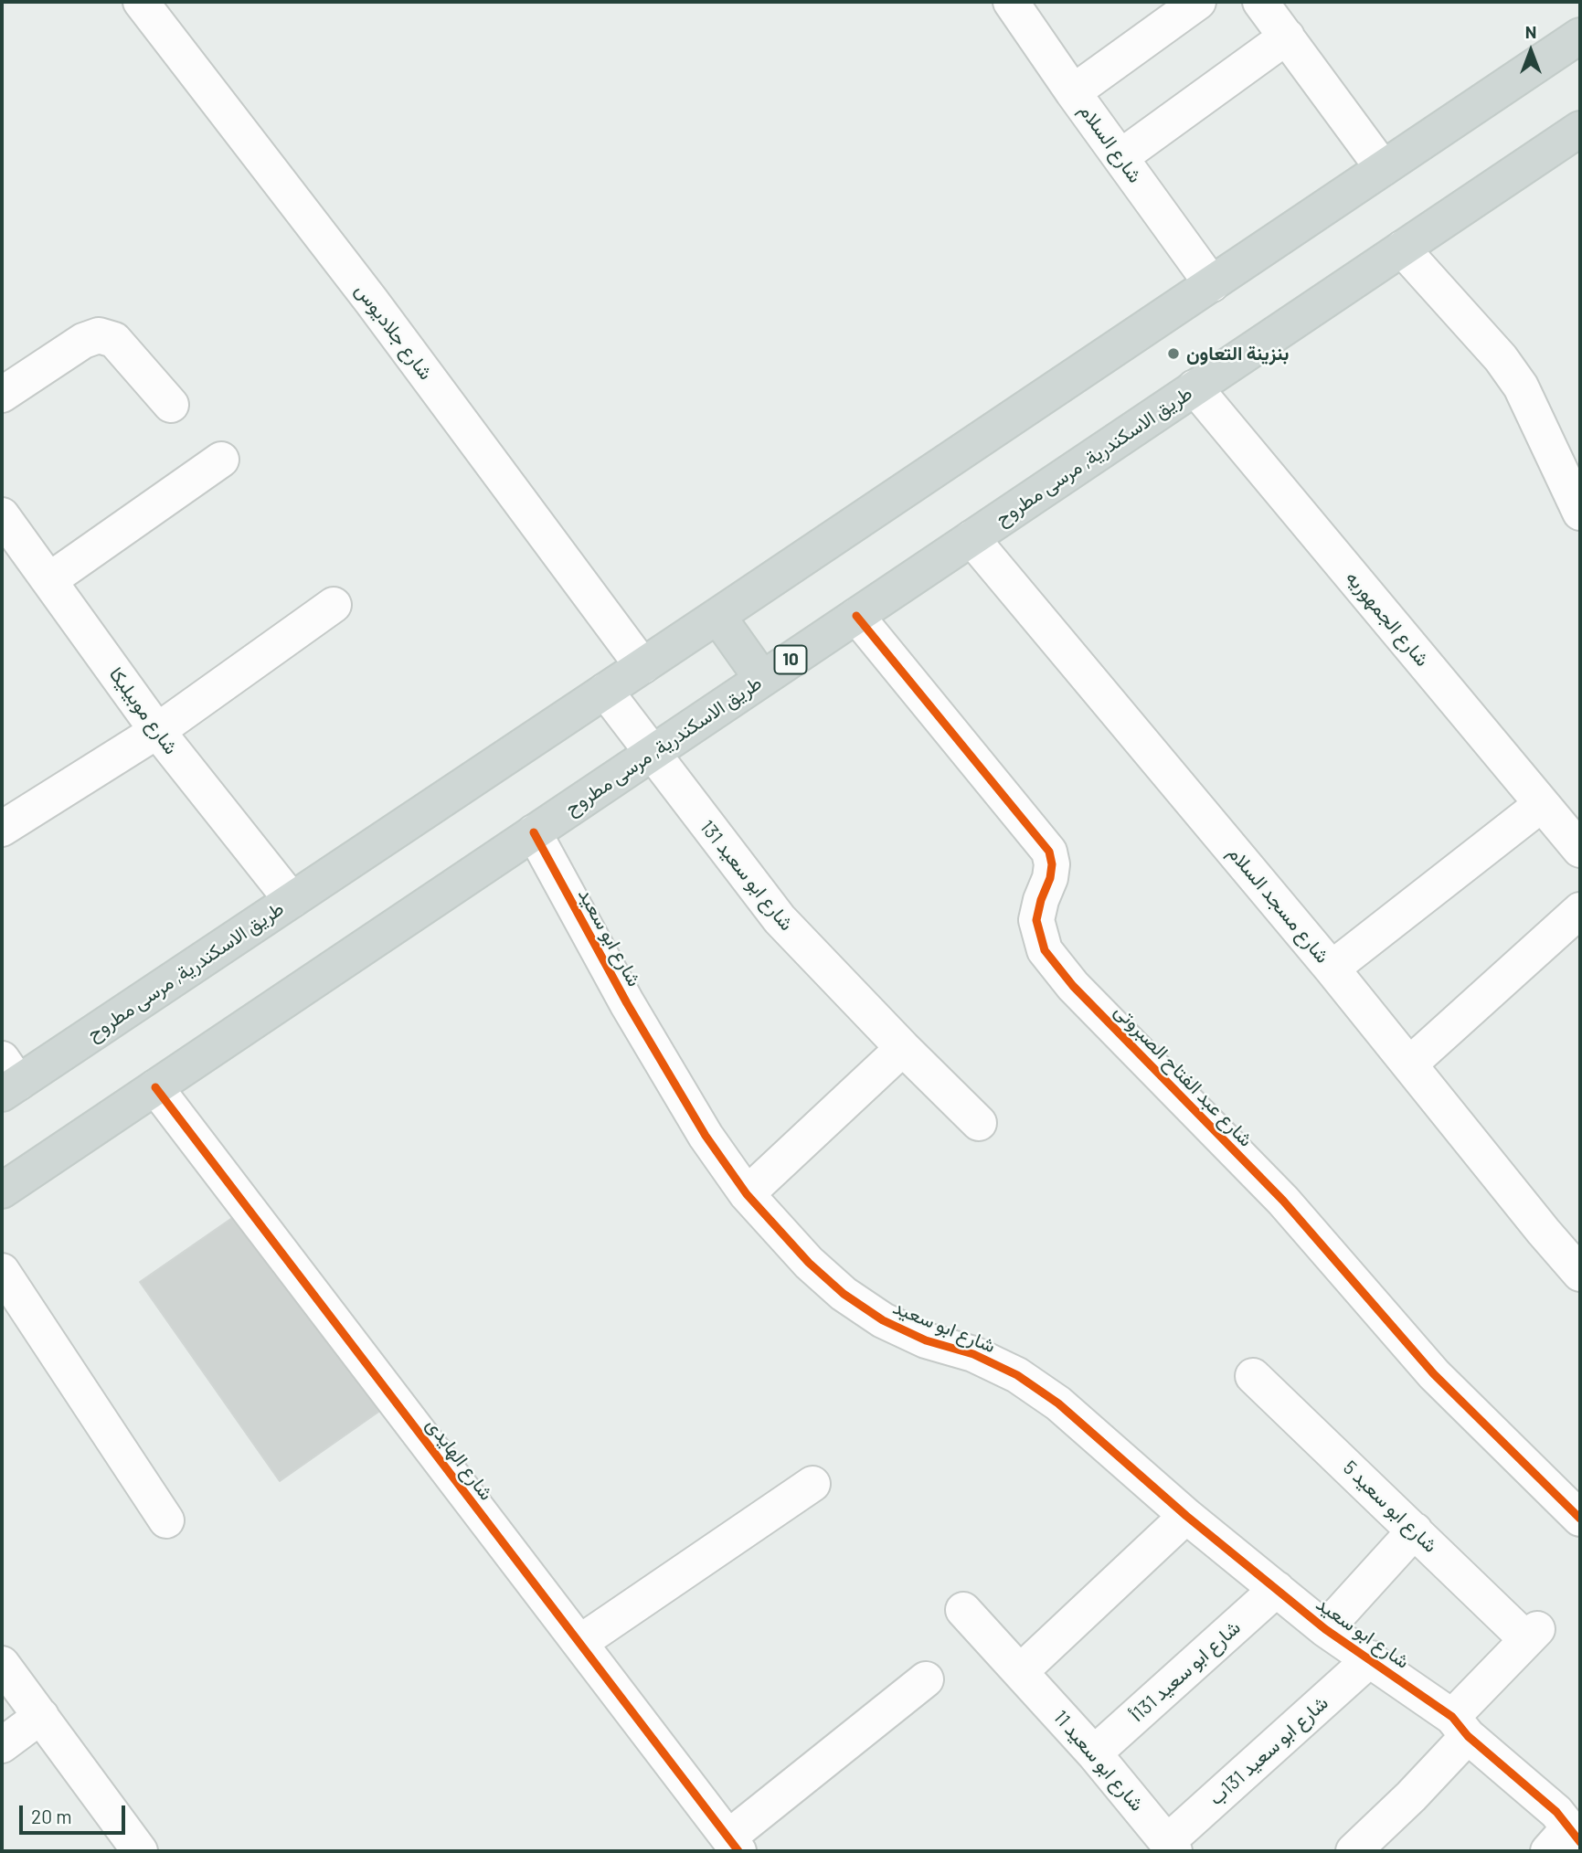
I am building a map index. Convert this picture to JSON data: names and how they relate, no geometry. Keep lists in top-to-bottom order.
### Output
{
  "streets": {
    "main road": ["طريق الاسكندرية, مرسى مطروح", "10"],
    "street": [
      "شارع السلام",
      "شارع جلاديوس",
      "شارع الجمهوريه",
      "شارع موبيليكا",
      "شارع ابو سعيد 131",
      "شارع مسجد السلام",
      "شارع ابو سعيد",
      "شارع عبد الفتاح الصبروتى",
      "شارع الهايدى",
      "شارع ابو سعيد 5",
      "شارع ابو سعيد 131أ",
      "شارع ابو سعيد 131ب",
      "شارع ابو سعيد 11"
    ]
  },
  "crossings": [
    ["شارع السلام", "طريق الاسكندرية, مرسى مطروح"],
    ["شارع جلاديوس", "طريق الاسكندرية, مرسى مطروح"],
    ["طريق الاسكندرية, مرسى مطروح", "شارع الجمهوريه"],
    ["طريق الاسكندرية, مرسى مطروح", "شارع موبيليكا"],
    ["طريق الاسكندرية, مرسى مطروح", "شارع ابو سعيد 131"],
    ["طريق الاسكندرية, مرسى مطروح", "شارع مسجد السلام"],
    ["طريق الاسكندرية, مرسى مطروح", "شارع ابو سعيد"],
    ["طريق الاسكندرية, مرسى مطروح", "شارع عبد الفتاح الصبروتى"],
    ["طريق الاسكندرية, مرسى مطروح", "شارع الهايدى"],
    ["شارع ابو سعيد", "شارع ابو سعيد 5"],
    ["شارع ابو سعيد", "شارع ابو سعيد 131أ"],
    ["شارع ابو سعيد", "شارع ابو سعيد 131ب"],
    ["شارع ابو سعيد 131أ", "شارع ابو سعيد 11"],
    ["شارع ابو سعيد 131ب", "شارع ابو سعيد 11"]
  ],
  "places": ["بنزينة التعاون"],
  "scale_bar": "20 m",
  "north": "top"
}
